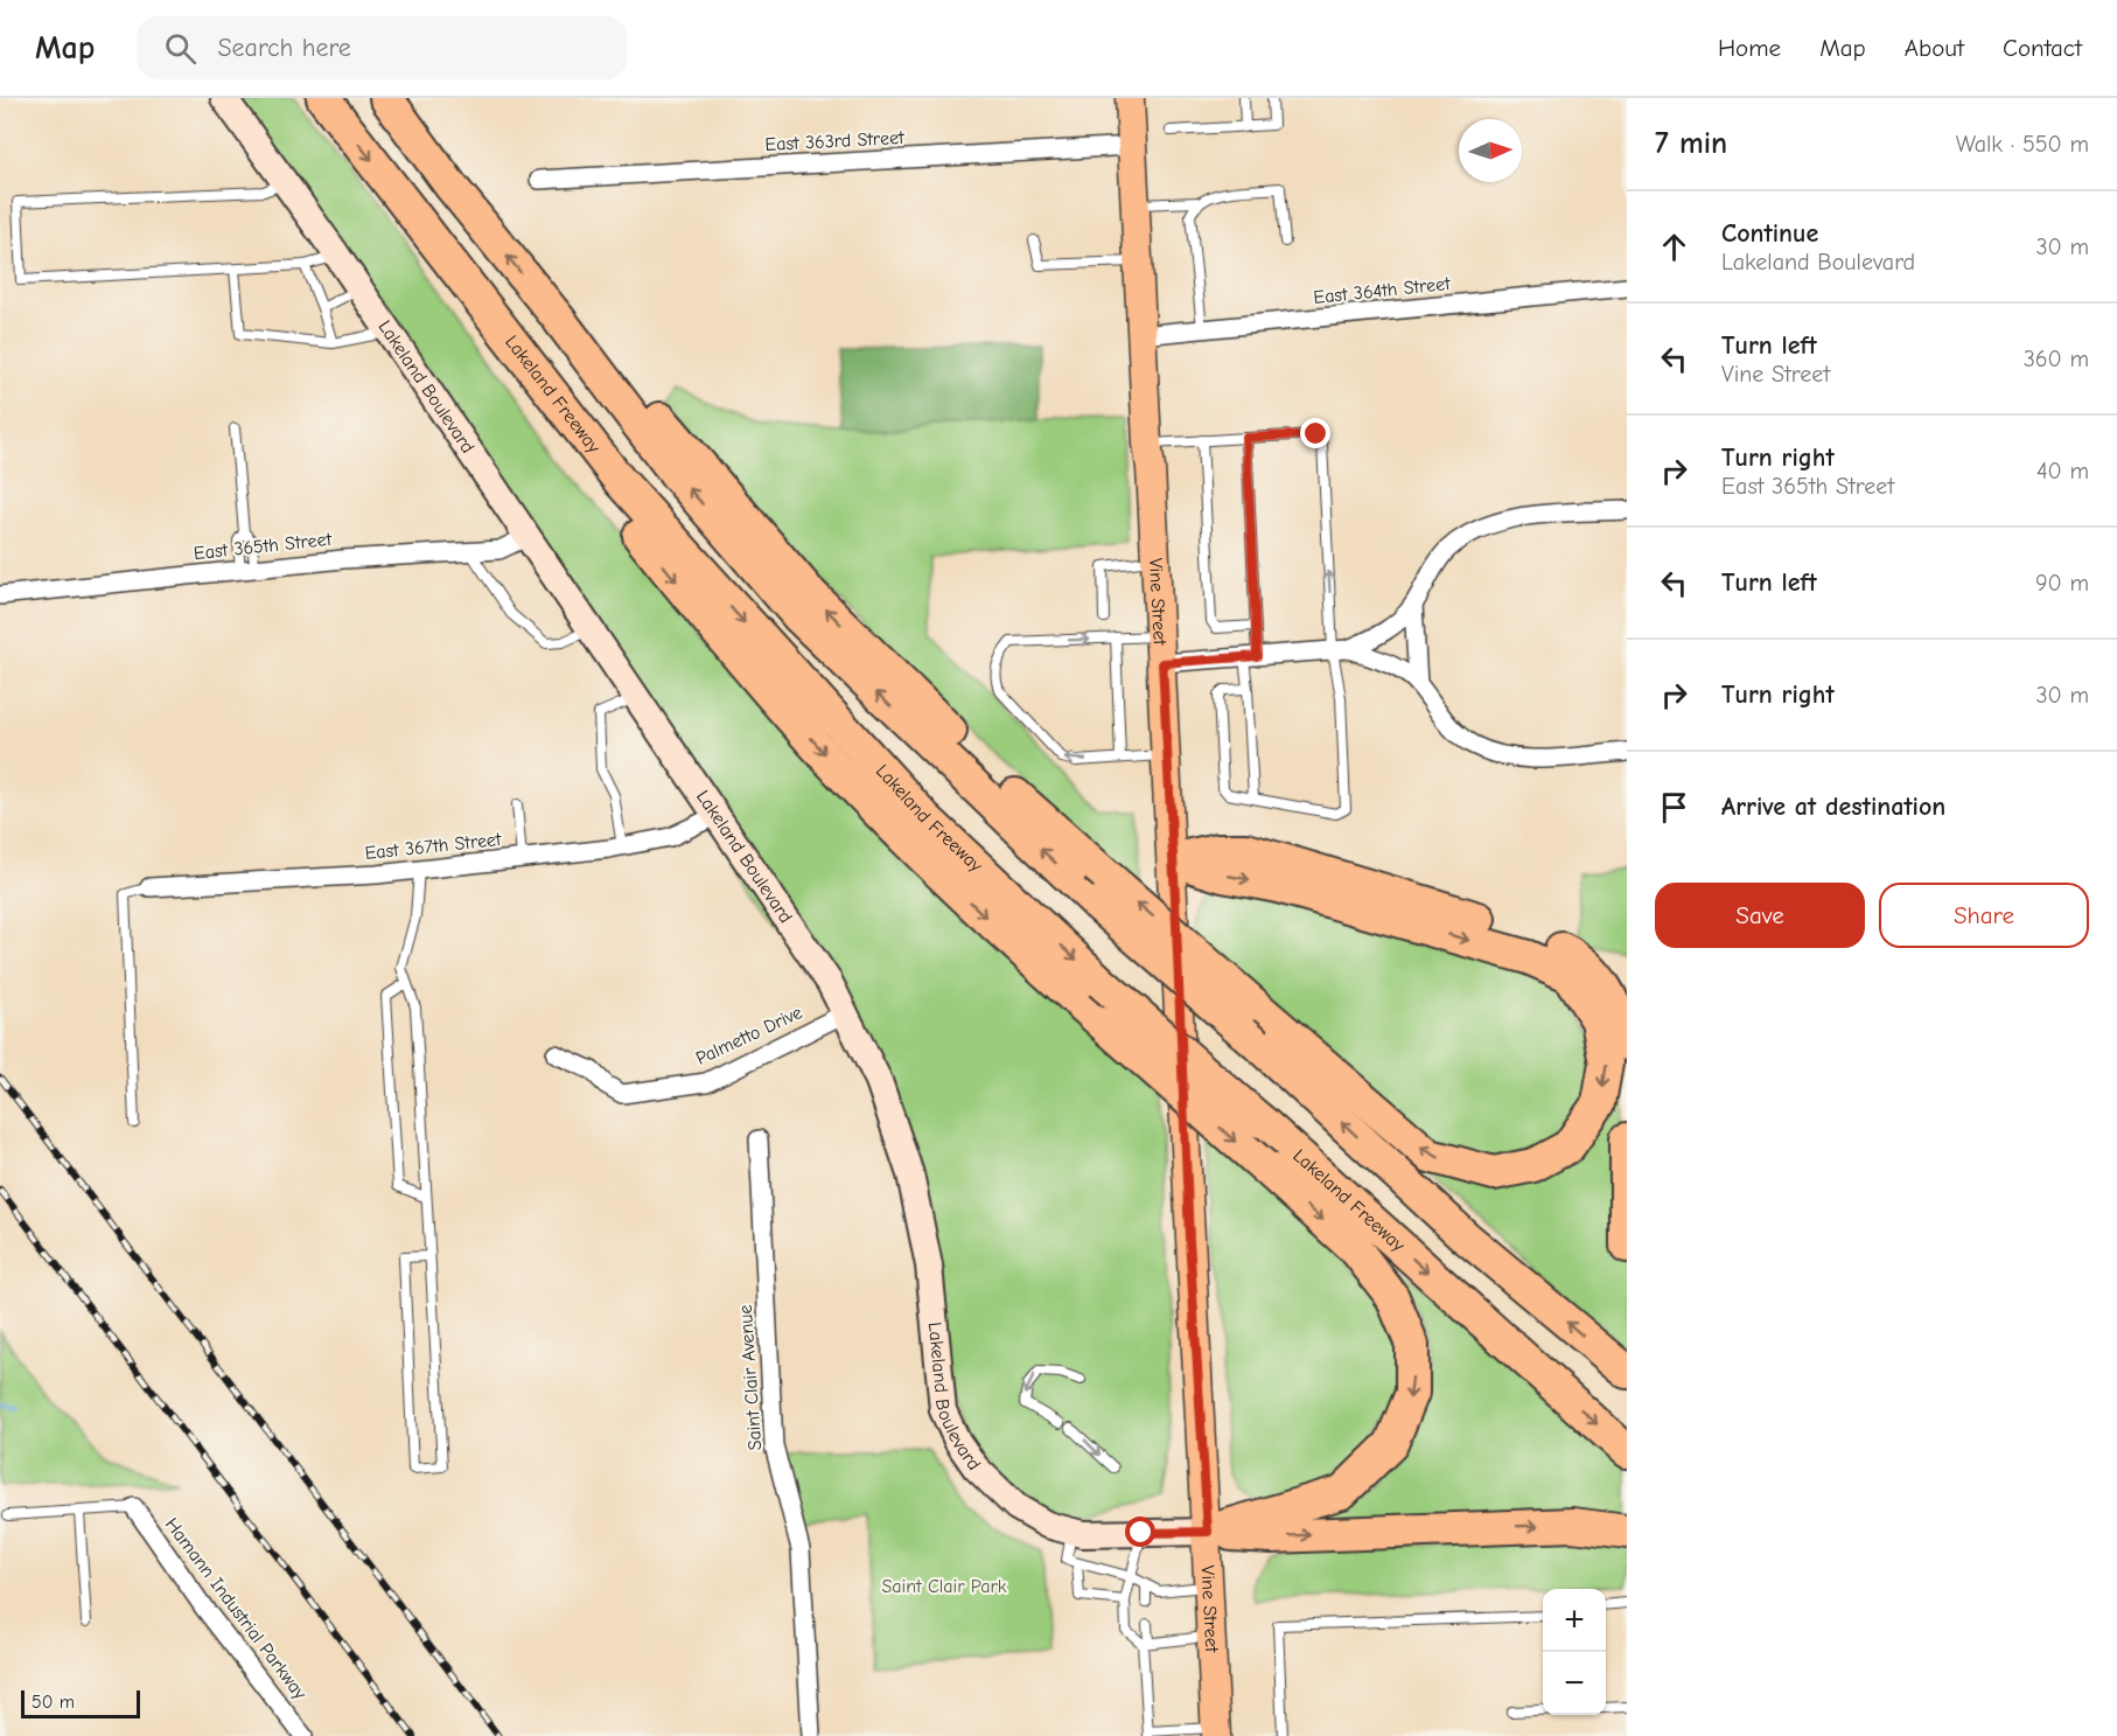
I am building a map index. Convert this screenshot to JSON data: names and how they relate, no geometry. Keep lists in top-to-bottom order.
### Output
{
  "streets": {
    "highway": ["Lakeland Freeway"],
    "main road": ["Vine Street"],
    "street": [
      "East 363rd Street",
      "East 364th Street",
      "Lakeland Boulevard",
      "East 365th Street",
      "East 367th Street",
      "Palmetto Drive",
      "Saint Clair Avenue",
      "Hamann Industrial Parkway"
    ]
  },
  "crossings": [
    ["East 363rd Street", "Vine Street"],
    ["East 364th Street", "Vine Street"],
    ["Lakeland Boulevard", "East 365th Street"],
    ["Lakeland Boulevard", "Vine Street"],
    ["Lakeland Boulevard", "East 367th Street"],
    ["Lakeland Boulevard", "Palmetto Drive"]
  ],
  "parks": ["Saint Clair Park"],
  "scale_bar": "50 m",
  "north": "right",
  "page": {
    "header": "Map",
    "search": "Search here",
    "nav": [
      "Home",
      "Map",
      "About",
      "Contact"
    ],
    "heading": ["7 min", "Walk · 550 m"],
    "list": [
      ["Continue", "Lakeland Boulevard", "30 m"],
      ["Turn left", "Vine Street", "360 m"],
      ["Turn right", "East 365th Street", "40 m"],
      ["Turn left", "90 m"],
      ["Turn right", "30 m"],
      "Arrive at destination"
    ],
    "buttons": ["Save", "Share"],
    "map_buttons": ["+", "−"],
    "scale": "50 m"
  }
}
